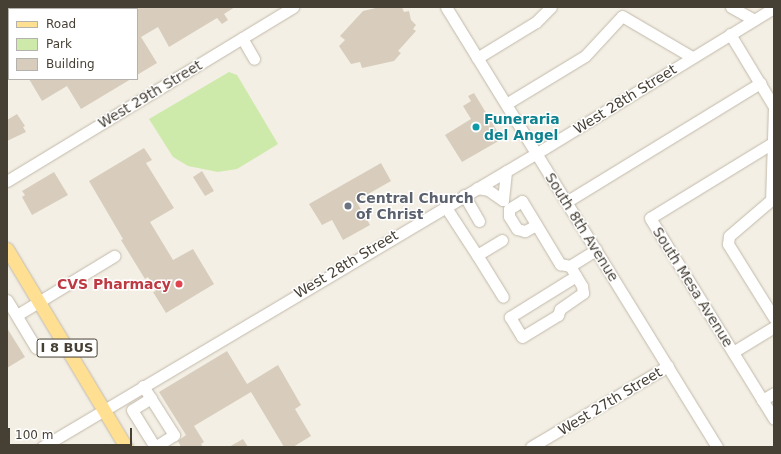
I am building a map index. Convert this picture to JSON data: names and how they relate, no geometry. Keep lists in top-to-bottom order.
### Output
{
  "streets": {
    "main road": ["I 8 BUS"],
    "street": [
      "West 29th Street",
      "West 28th Street",
      "South 8th Avenue",
      "South Mesa Avenue",
      "West 27th Street"
    ]
  },
  "crossings": [
    ["West 28th Street", "South 8th Avenue"],
    ["West 28th Street", "I 8 BUS"],
    ["South 8th Avenue", "West 27th Street"]
  ],
  "places": ["Funeraria del Angel", "Central Church of Christ", "CVS Pharmacy"],
  "legend": ["Road", "Park", "Building"],
  "scale_bar": "100 m"
}
